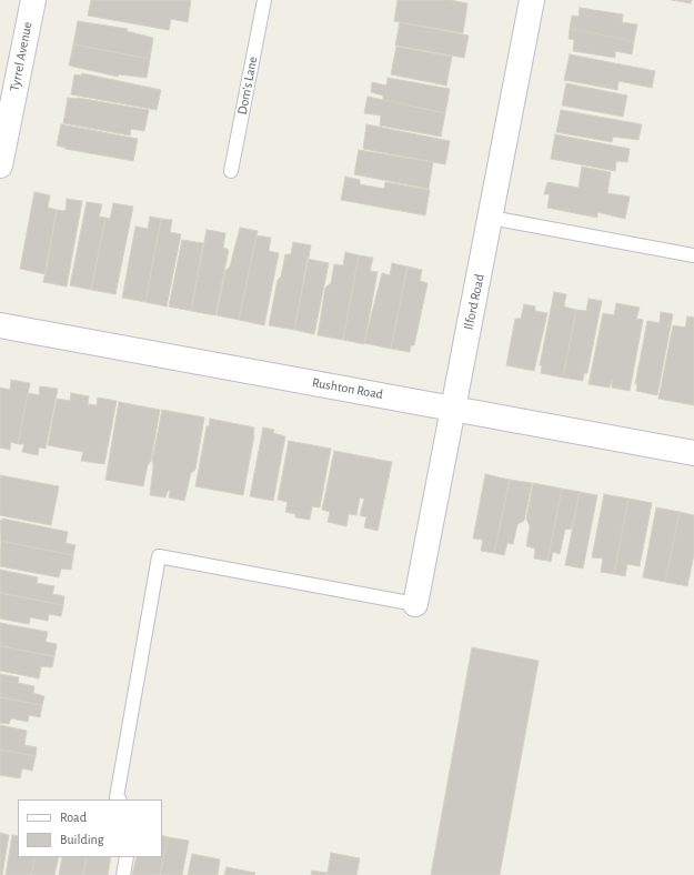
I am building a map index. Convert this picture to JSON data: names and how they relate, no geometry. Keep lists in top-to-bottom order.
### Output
{
  "streets": {
    "street": ["Tyrrel Avenue", "Ilford Road", "Rushton Road"],
    "lane": ["Dom's Lane"]
  },
  "crossings": [
    ["Ilford Road", "Rushton Road"]
  ],
  "legend": ["Road", "Building"]
}
